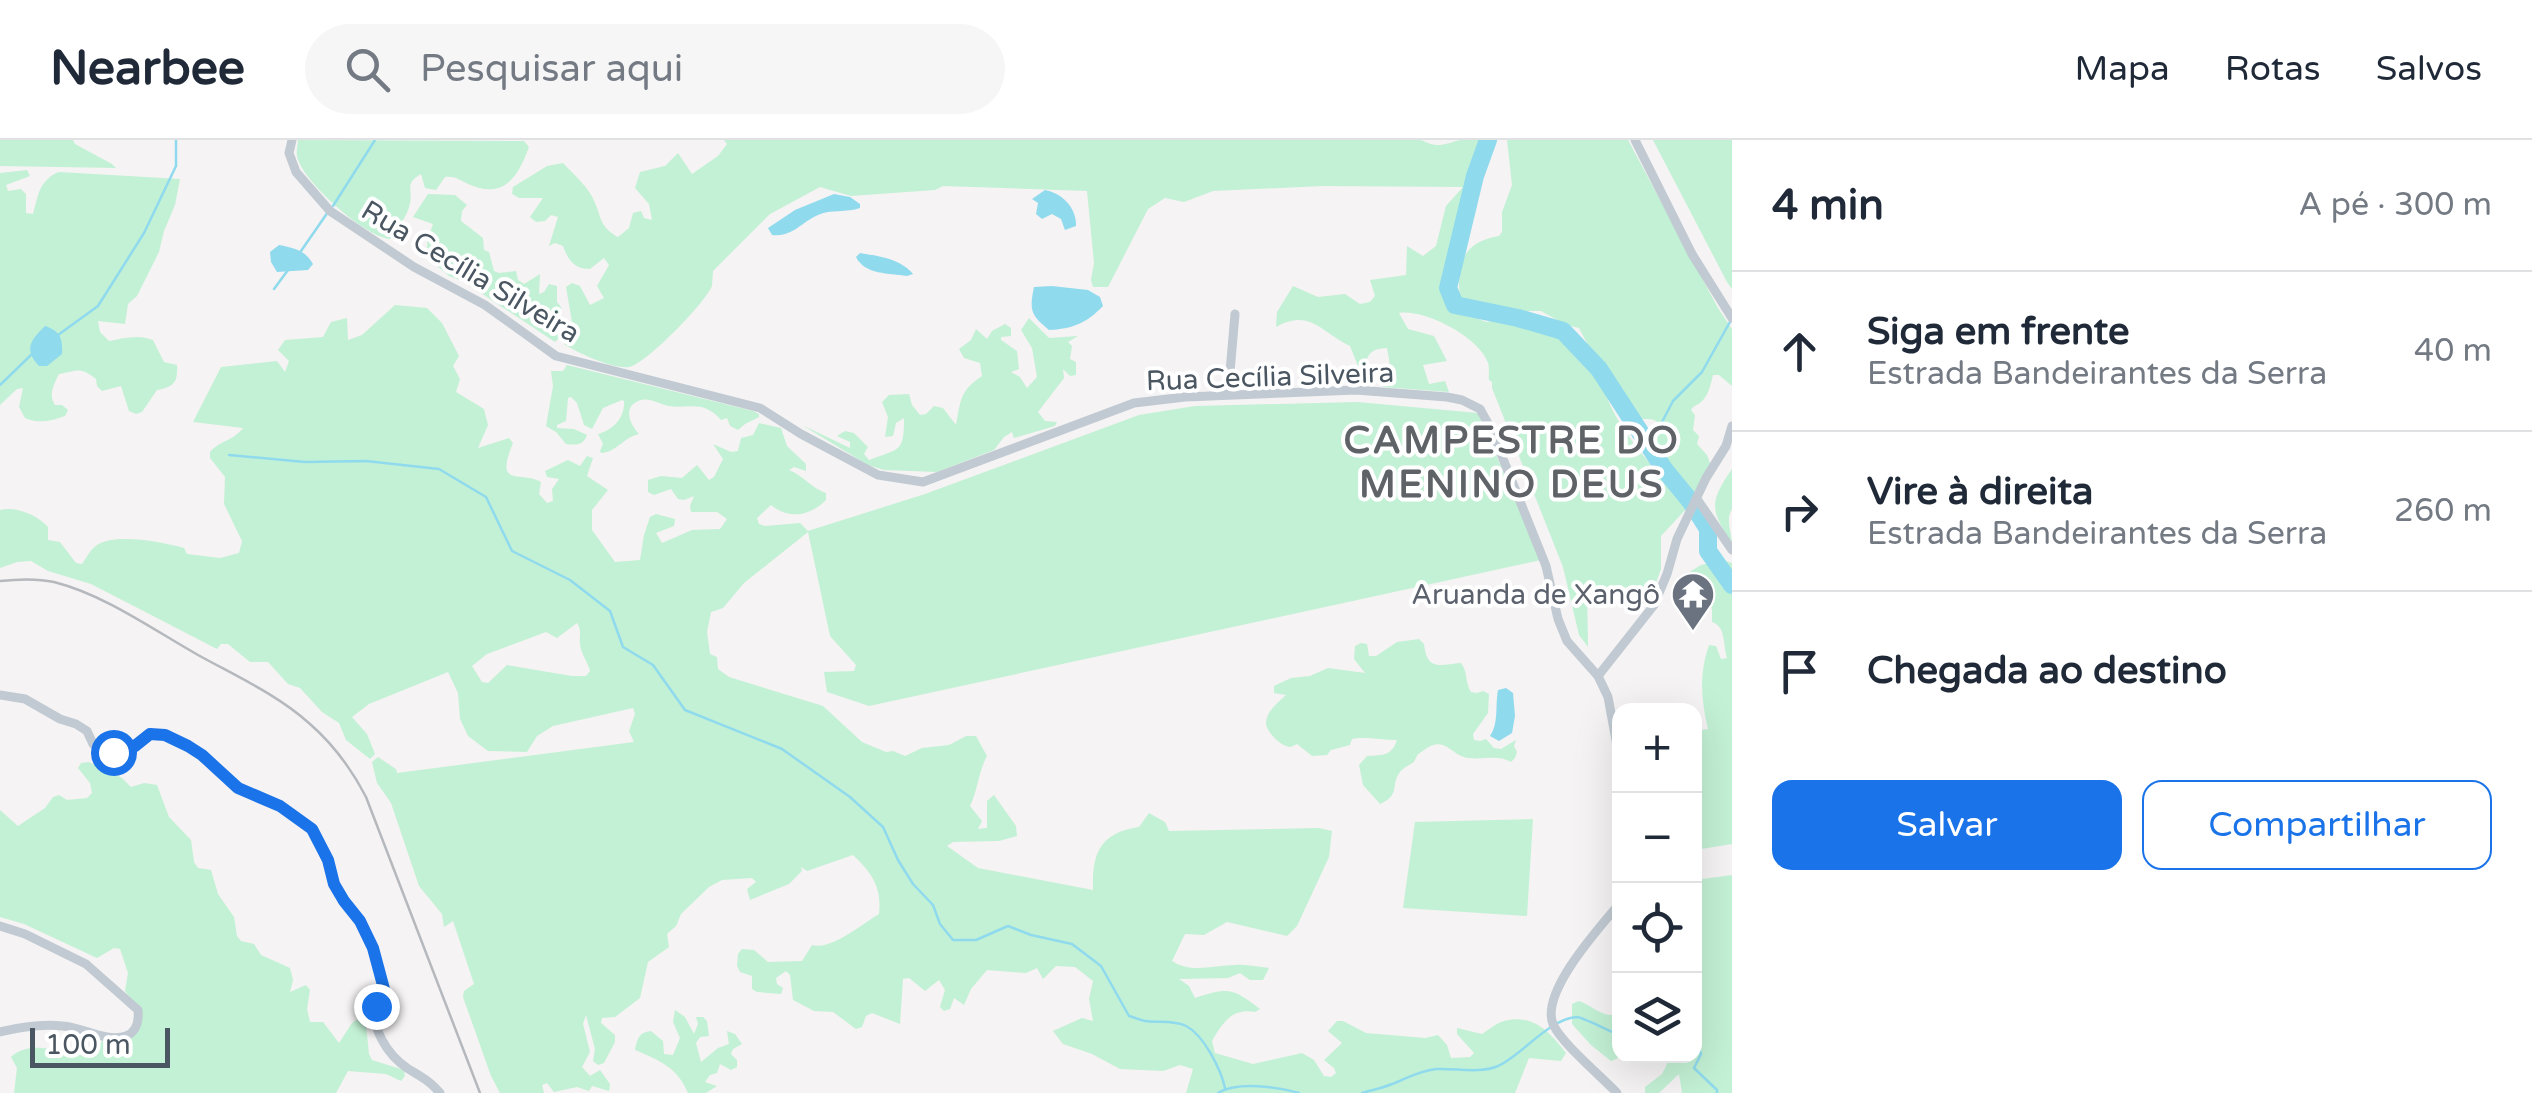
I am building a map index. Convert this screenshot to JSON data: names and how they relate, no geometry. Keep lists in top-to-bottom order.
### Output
{
  "streets": {
    "street": ["Rua Cecília Silveira"]
  },
  "districts": ["CAMPESTRE DO MENINO DEUS"],
  "places": {
    "temple": ["Aruanda de Xangô"]
  },
  "scale_bar": "100 m",
  "page": {
    "header": "Nearbee",
    "search": "Pesquisar aqui",
    "nav": ["Mapa", "Rotas", "Salvos"],
    "heading": ["4 min", "A pé · 300 m"],
    "list": [
      ["Siga em frente", "Estrada Bandeirantes da Serra", "40 m"],
      ["Vire à direita", "Estrada Bandeirantes da Serra", "260 m"],
      "Chegada ao destino"
    ],
    "map_buttons": ["+", "−"],
    "buttons": ["Salvar", "Compartilhar"],
    "scale": "100 m"
  }
}
